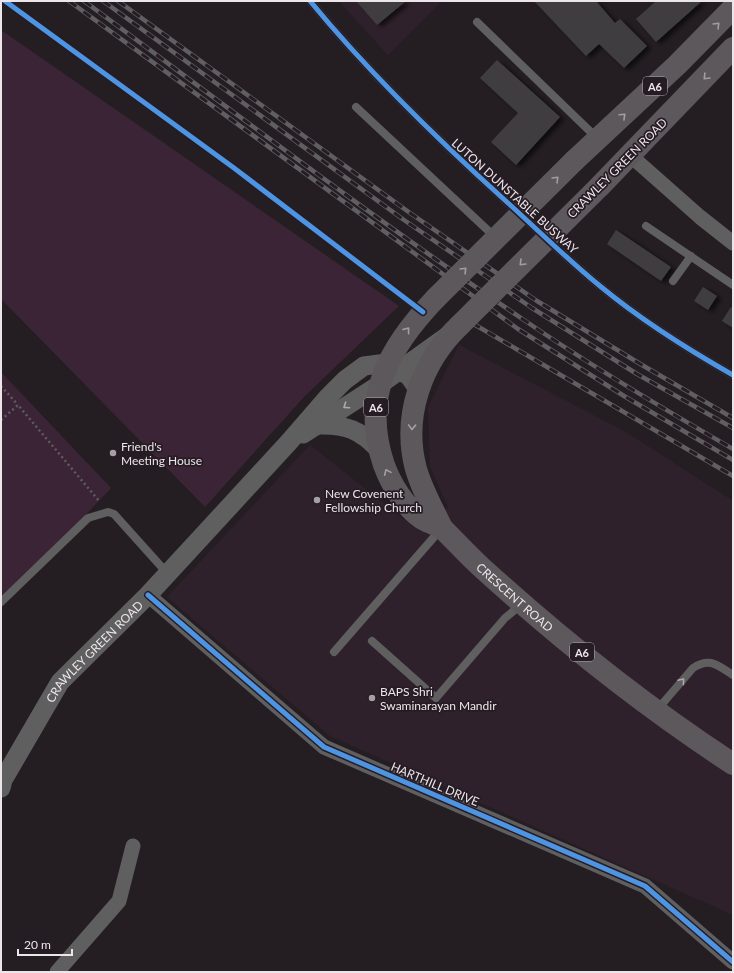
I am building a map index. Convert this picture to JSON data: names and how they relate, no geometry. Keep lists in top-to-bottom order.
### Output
{
  "streets": {
    "highway": ["A6", "CRAWLEY GREEN ROAD", "CRESCENT ROAD"],
    "street": ["HARTHILL DRIVE"],
    "lane": ["LUTON DUNSTABLE BUSWAY"]
  },
  "crossings": [
    ["A6", "CRAWLEY GREEN ROAD"],
    ["A6", "CRESCENT ROAD"],
    ["CRAWLEY GREEN ROAD", "CRESCENT ROAD"],
    ["CRAWLEY GREEN ROAD", "HARTHILL DRIVE"]
  ],
  "places": ["Friend's Meeting House", "New Covenent Fellowship Church", "BAPS Shri Swaminarayan Mandir"],
  "scale_bar": "20 m"
}
